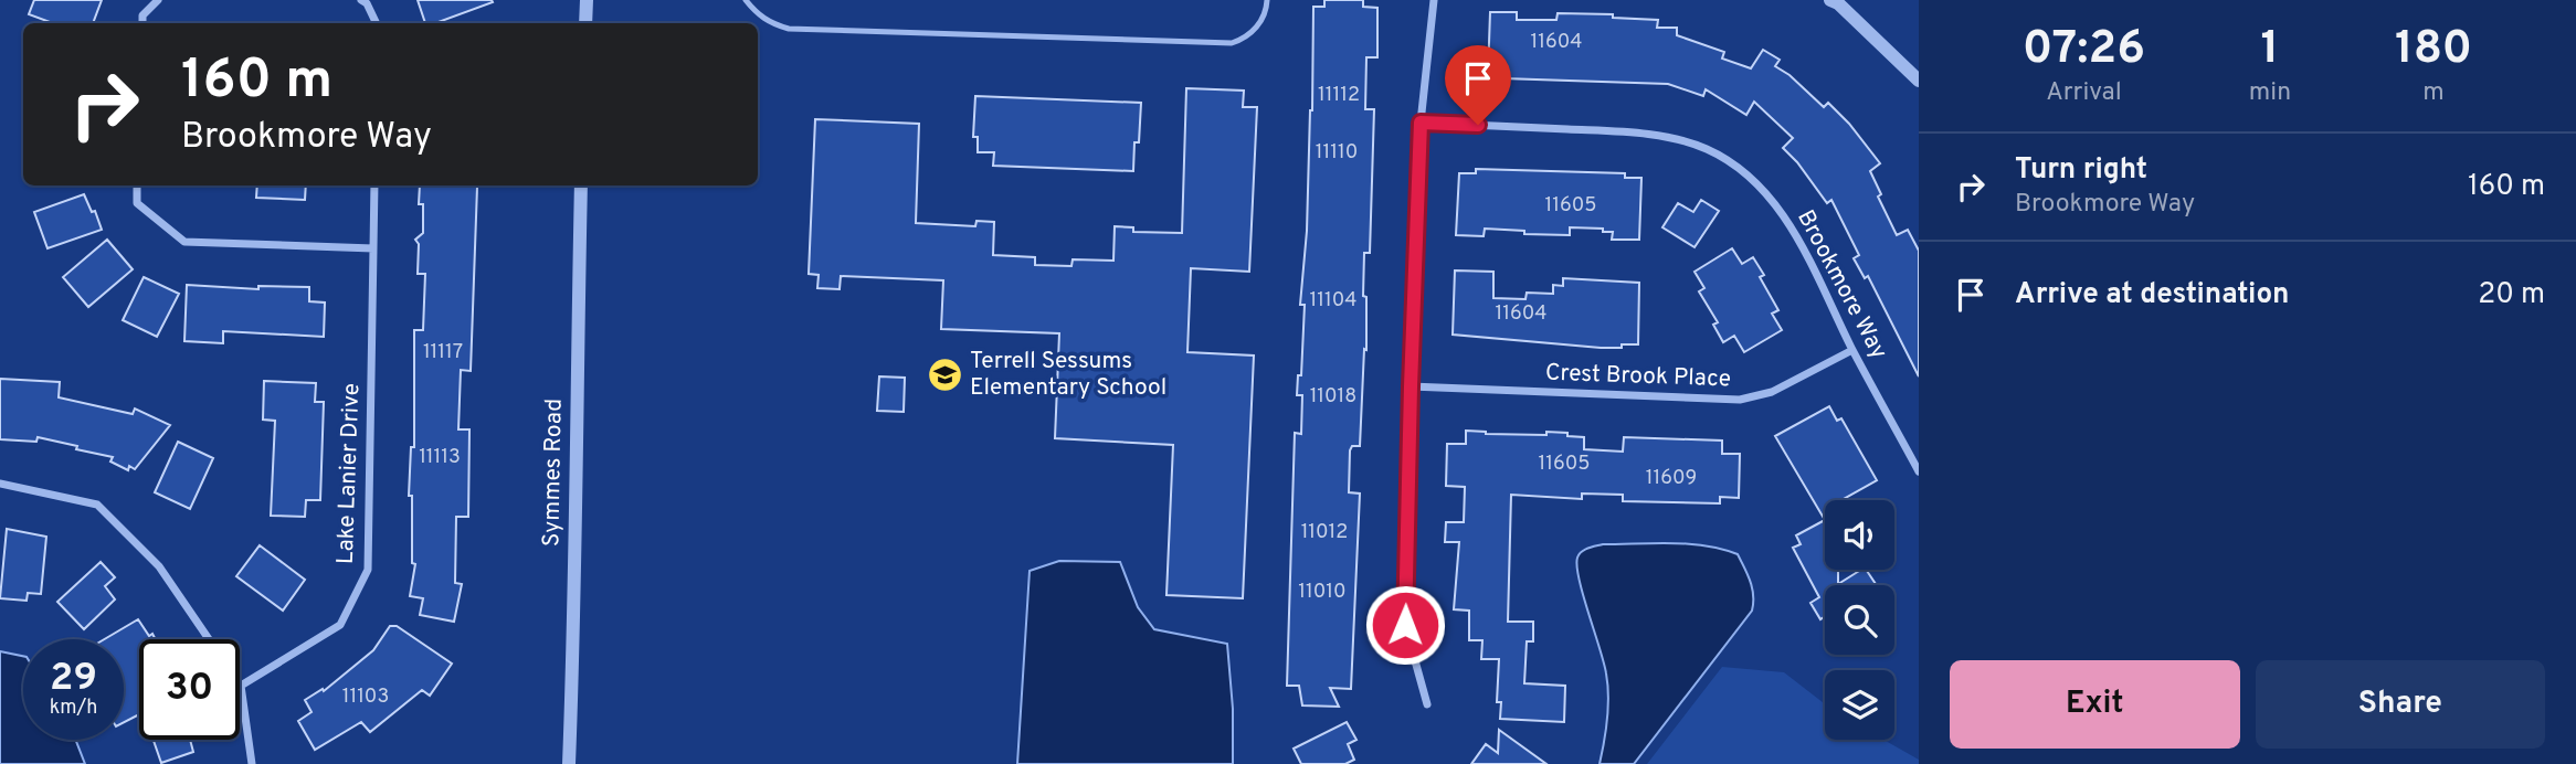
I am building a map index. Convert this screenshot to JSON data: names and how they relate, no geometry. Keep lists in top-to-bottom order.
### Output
{
  "streets": {
    "street": [
      "Brookmore Way",
      "Crest Brook Place",
      "Symmes Road",
      "Lake Lanier Drive"
    ]
  },
  "crossings": [
    ["Brookmore Way", "Crest Brook Place"]
  ],
  "places": {
    "school or university": ["Terrell Sessums Elementary School"]
  },
  "house_numbers": [
    "11604",
    "11112",
    "11110",
    "11605",
    "11104",
    "11604",
    "11117",
    "11018",
    "11113",
    "11605",
    "11609",
    "11012",
    "11010",
    "11103"
  ],
  "page": {
    "eta": [
      "07:26",
      "Arrival",
      "1",
      "min",
      "180",
      "m"
    ],
    "turn": ["160 m", "Brookmore Way"],
    "list": [
      {
        "name": "Turn right",
        "note": "Brookmore Way",
        "value": "160 m"
      },
      {
        "name": "Arrive at destination",
        "value": "20 m"
      }
    ],
    "speed": "29 km/h",
    "limit": "30",
    "buttons": ["Exit", "Share"]
  }
}
